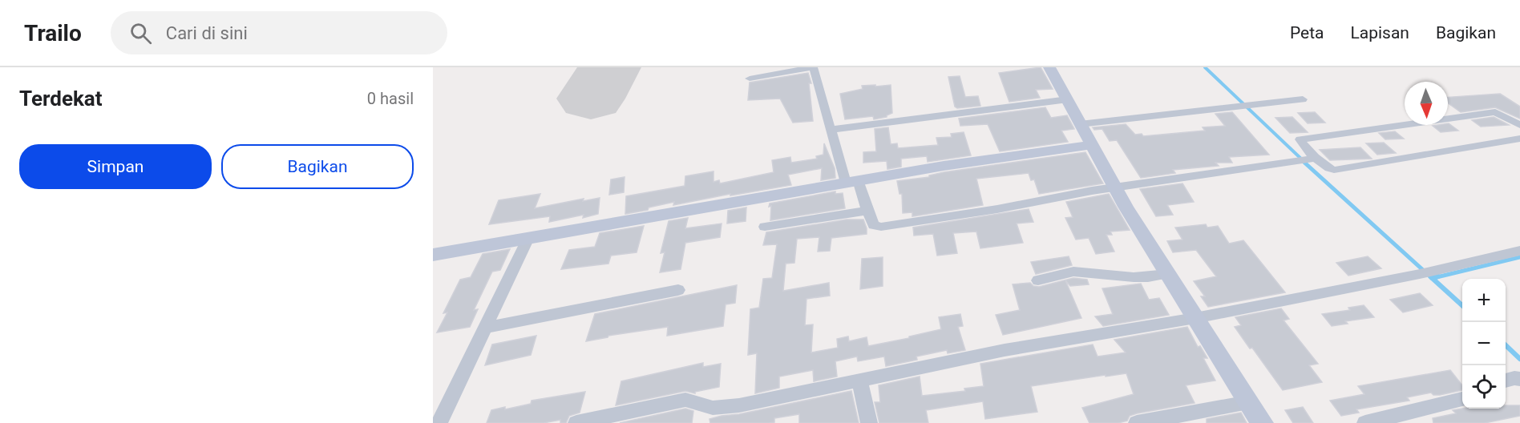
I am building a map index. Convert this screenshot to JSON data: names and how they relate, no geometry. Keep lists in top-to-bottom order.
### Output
{
  "north": "bottom",
  "page": {
    "header": "Trailo",
    "search": "Cari di sini",
    "nav": ["Peta", "Lapisan", "Bagikan"],
    "heading": ["Terdekat", "0 hasil"],
    "buttons": ["Simpan", "Bagikan"],
    "map_buttons": ["+", "−"]
  }
}
